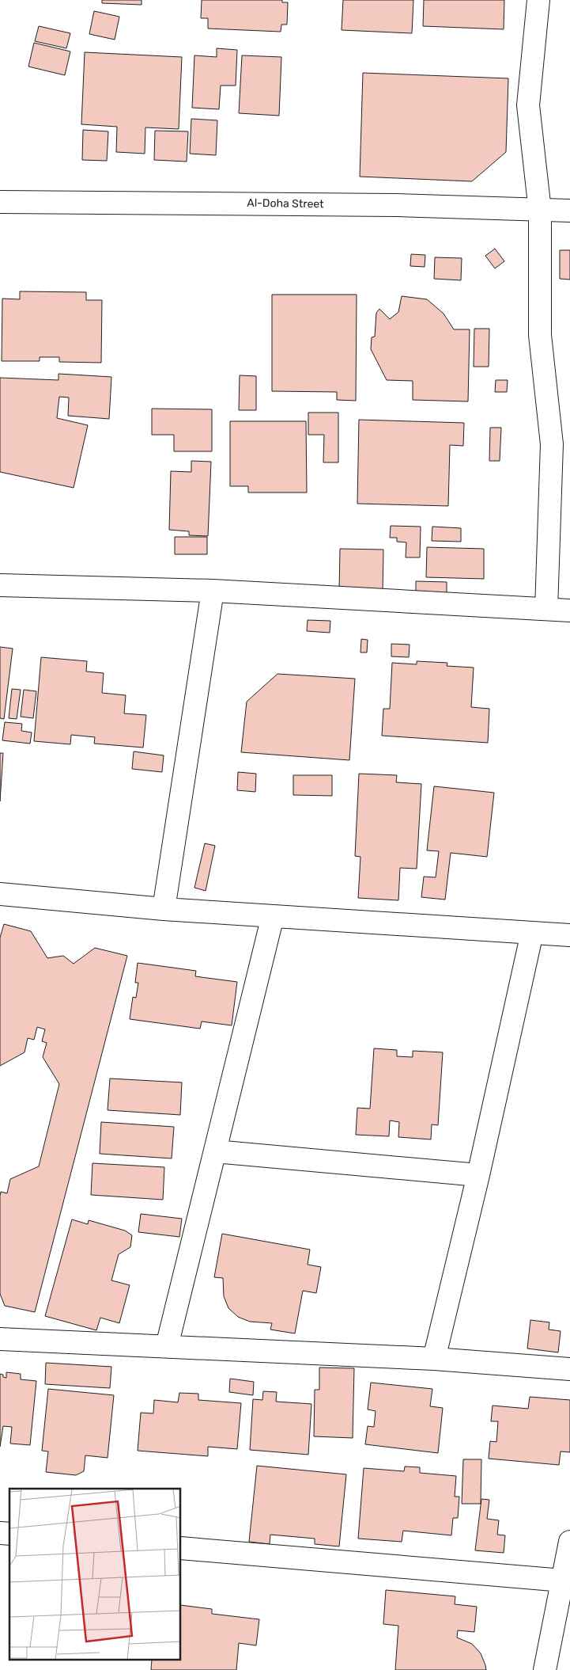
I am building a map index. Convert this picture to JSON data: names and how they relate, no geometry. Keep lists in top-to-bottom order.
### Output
{
  "streets": {
    "street": ["Al-Doha Street"]
  }
}
